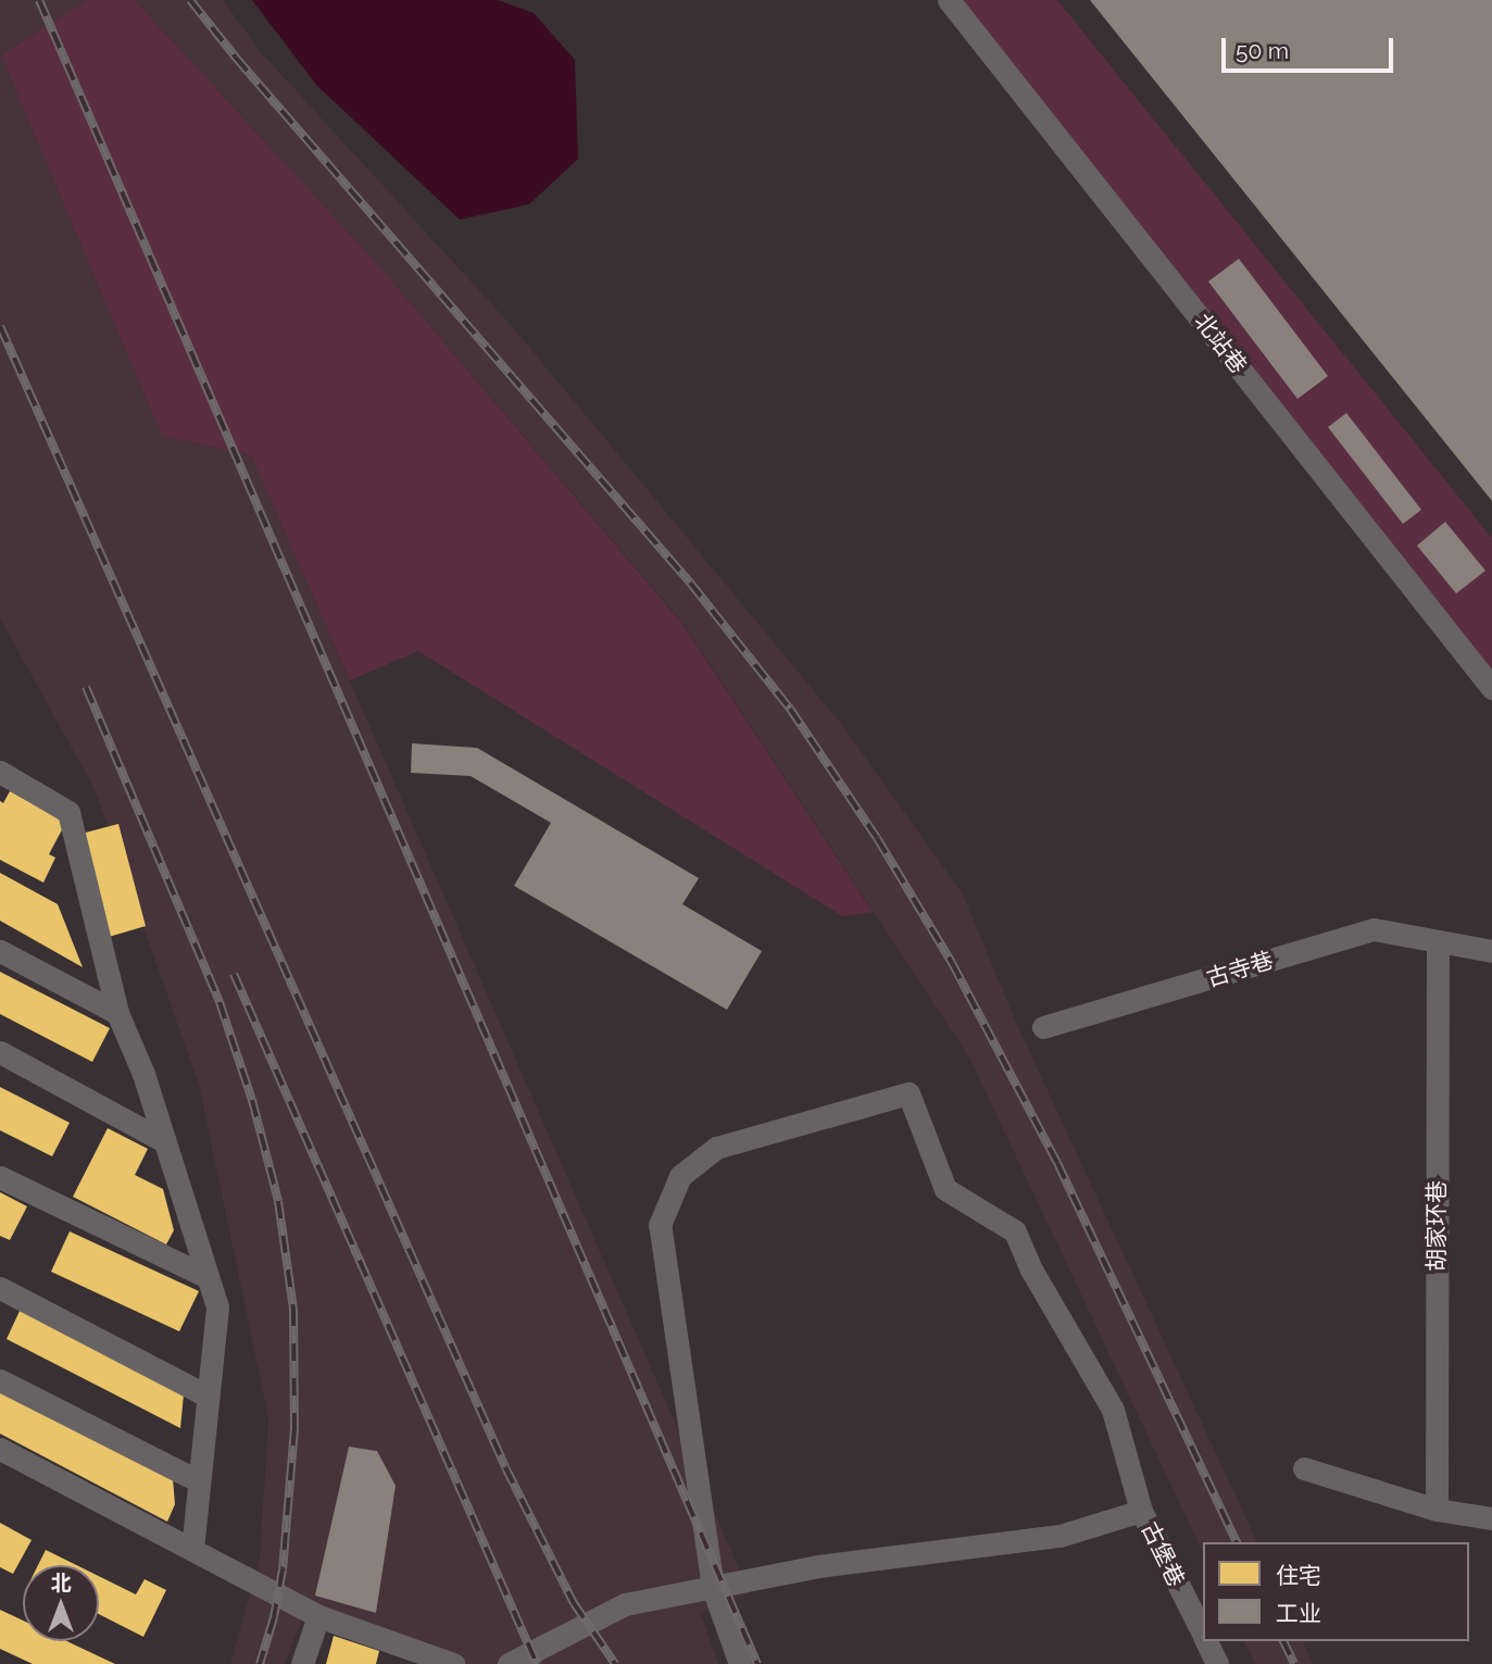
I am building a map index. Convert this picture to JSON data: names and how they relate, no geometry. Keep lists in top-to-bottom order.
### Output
{
  "streets": {
    "street": [
      "北站巷",
      "古寺巷",
      "胡家环巷",
      "古堡巷"
    ]
  },
  "crossings": [
    ["古寺巷", "胡家环巷"]
  ],
  "legend": ["住宅", "工业"],
  "scale_bar": "50 m",
  "north": "top"
}
